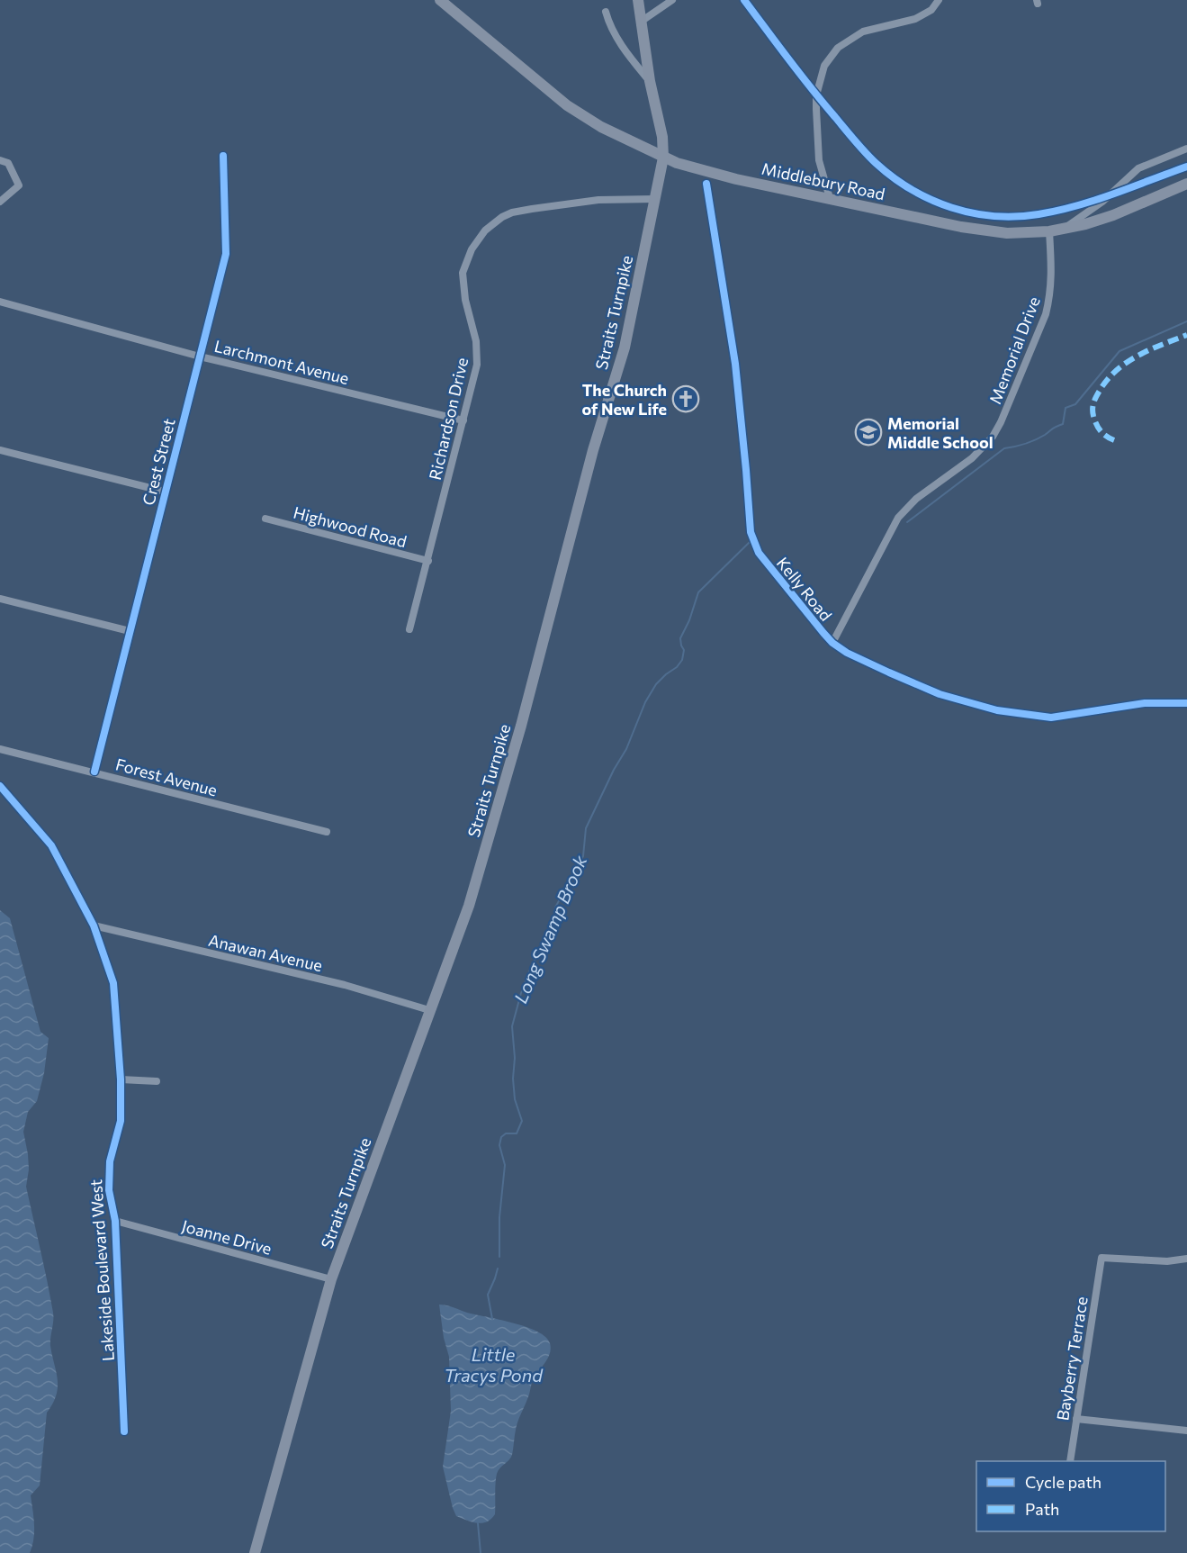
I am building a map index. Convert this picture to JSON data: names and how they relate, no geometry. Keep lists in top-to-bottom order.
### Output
{
  "streets": {
    "main road": ["Middlebury Road", "Straits Turnpike"],
    "street": [
      "Memorial Drive",
      "Larchmont Avenue",
      "Richardson Drive",
      "Crest Street",
      "Highwood Road",
      "Kelly Road",
      "Forest Avenue",
      "Anawan Avenue",
      "Joanne Drive",
      "Lakeside Boulevard West",
      "Bayberry Terrace"
    ]
  },
  "crossings": [
    ["Middlebury Road", "Straits Turnpike"],
    ["Middlebury Road", "Memorial Drive"],
    ["Straits Turnpike", "Richardson Drive"],
    ["Straits Turnpike", "Anawan Avenue"],
    ["Straits Turnpike", "Joanne Drive"],
    ["Memorial Drive", "Kelly Road"],
    ["Larchmont Avenue", "Richardson Drive"],
    ["Larchmont Avenue", "Crest Street"],
    ["Richardson Drive", "Highwood Road"],
    ["Crest Street", "Forest Avenue"],
    ["Anawan Avenue", "Lakeside Boulevard West"],
    ["Joanne Drive", "Lakeside Boulevard West"]
  ],
  "water": ["Long Swamp Brook", "Little Tracys Pond"],
  "places": {
    "church": ["The Church of New Life"],
    "school or university": ["Memorial Middle School"]
  },
  "legend": ["Cycle path", "Path"]
}
